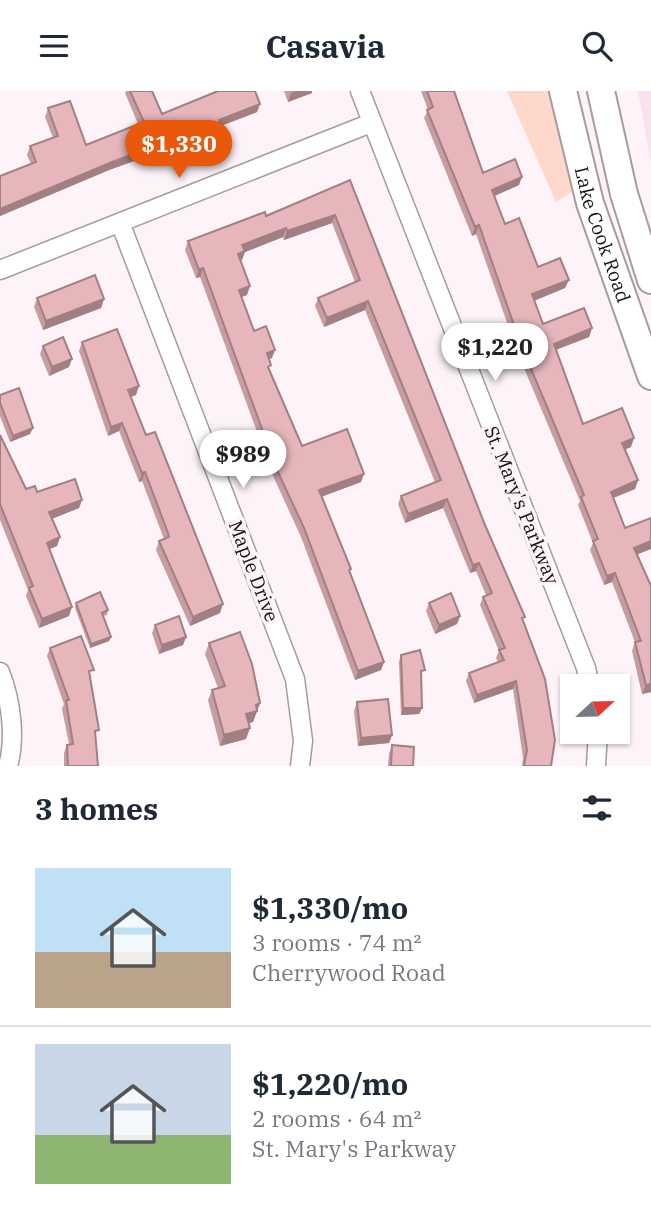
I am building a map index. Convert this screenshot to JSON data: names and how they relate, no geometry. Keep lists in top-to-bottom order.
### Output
{
  "streets": {
    "main road": ["Lake Cook Road"],
    "street": ["St. Mary's Parkway", "Maple Drive"]
  },
  "north": "right",
  "page": {
    "header": "Casavia",
    "price": ["$1,330", "$1,220", "$989"],
    "heading": "3 homes",
    "list": [
      {
        "name": "$1,330/mo",
        "note": "3 rooms · 74 m² · Cherrywood Road"
      },
      {
        "name": "$1,220/mo",
        "note": "2 rooms · 64 m² · St. Mary's Parkway"
      }
    ]
  }
}
